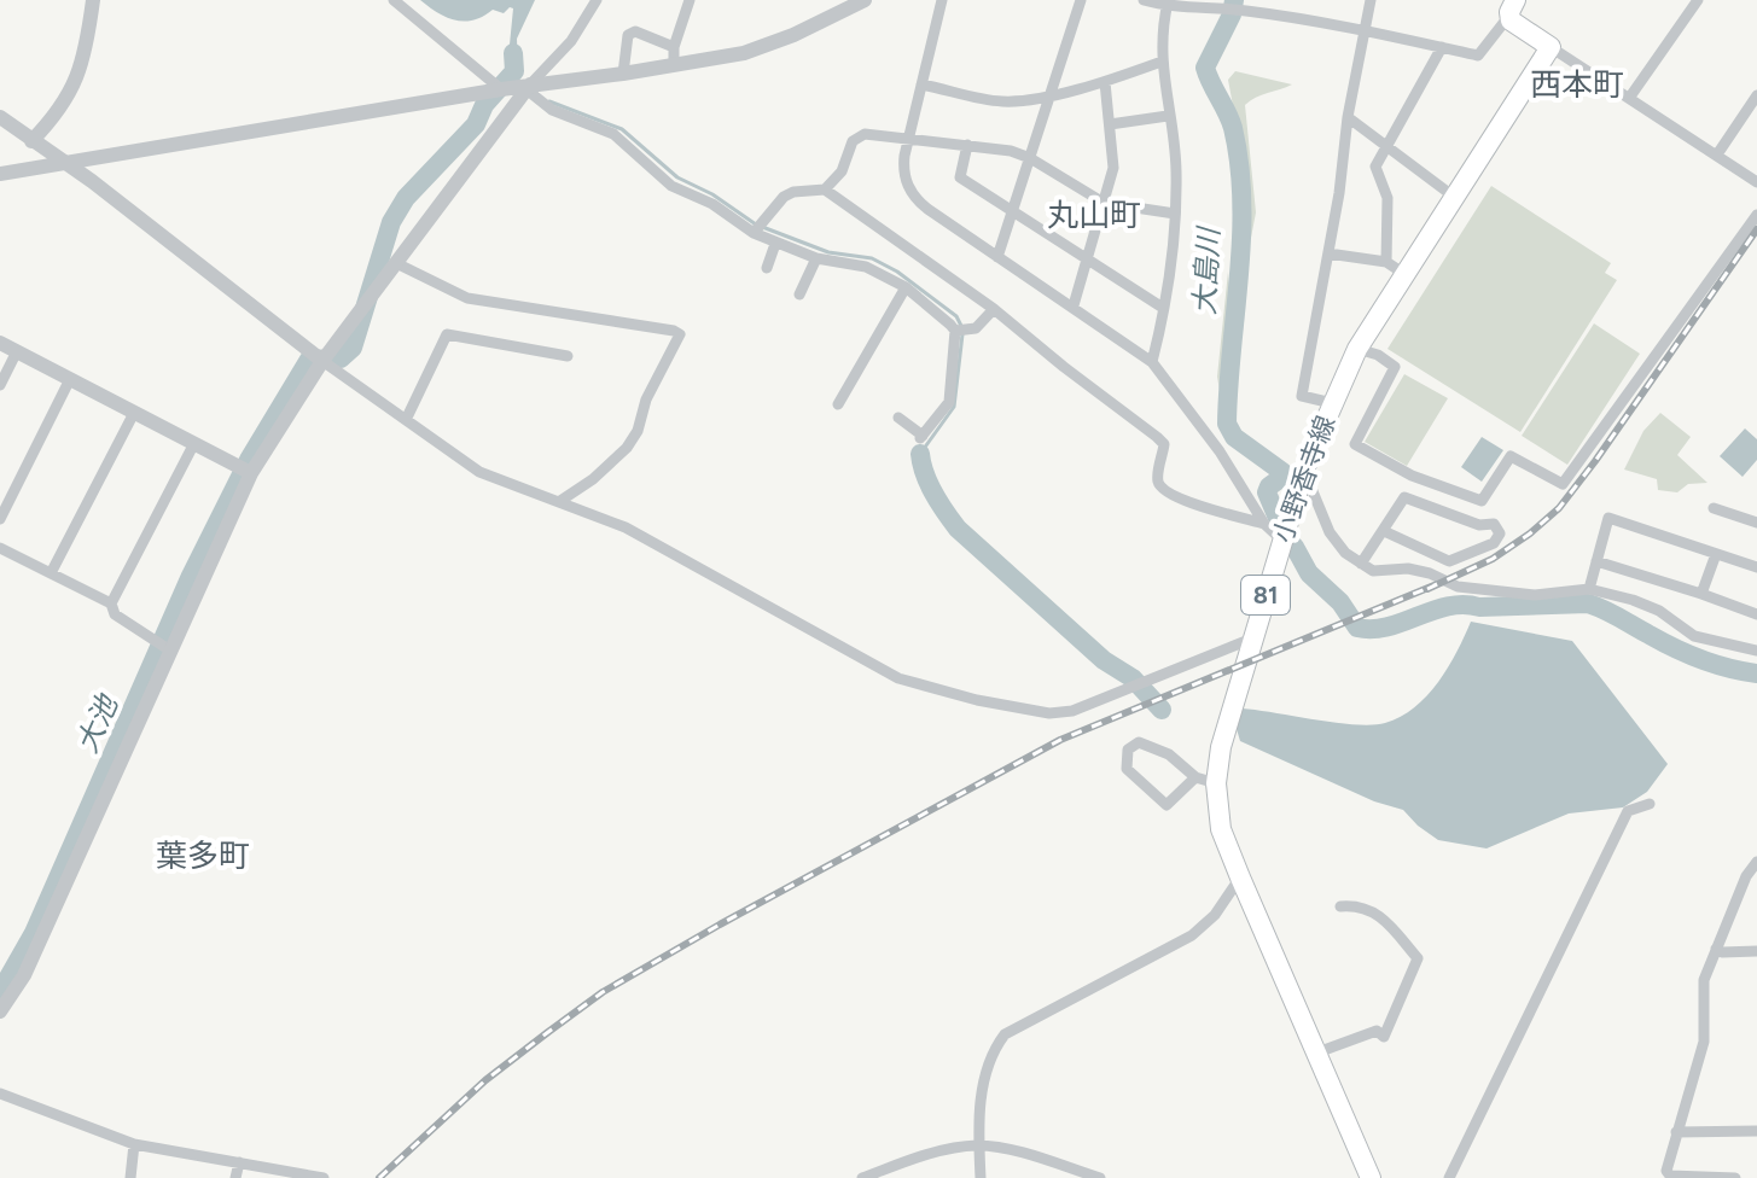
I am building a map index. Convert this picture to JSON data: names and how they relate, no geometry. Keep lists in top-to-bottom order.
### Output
{
  "streets": {
    "main road": ["小野香寺線", "81"]
  },
  "districts": ["西本町", "丸山町", "葉多町"],
  "water": ["大島川", "大池"]
}
